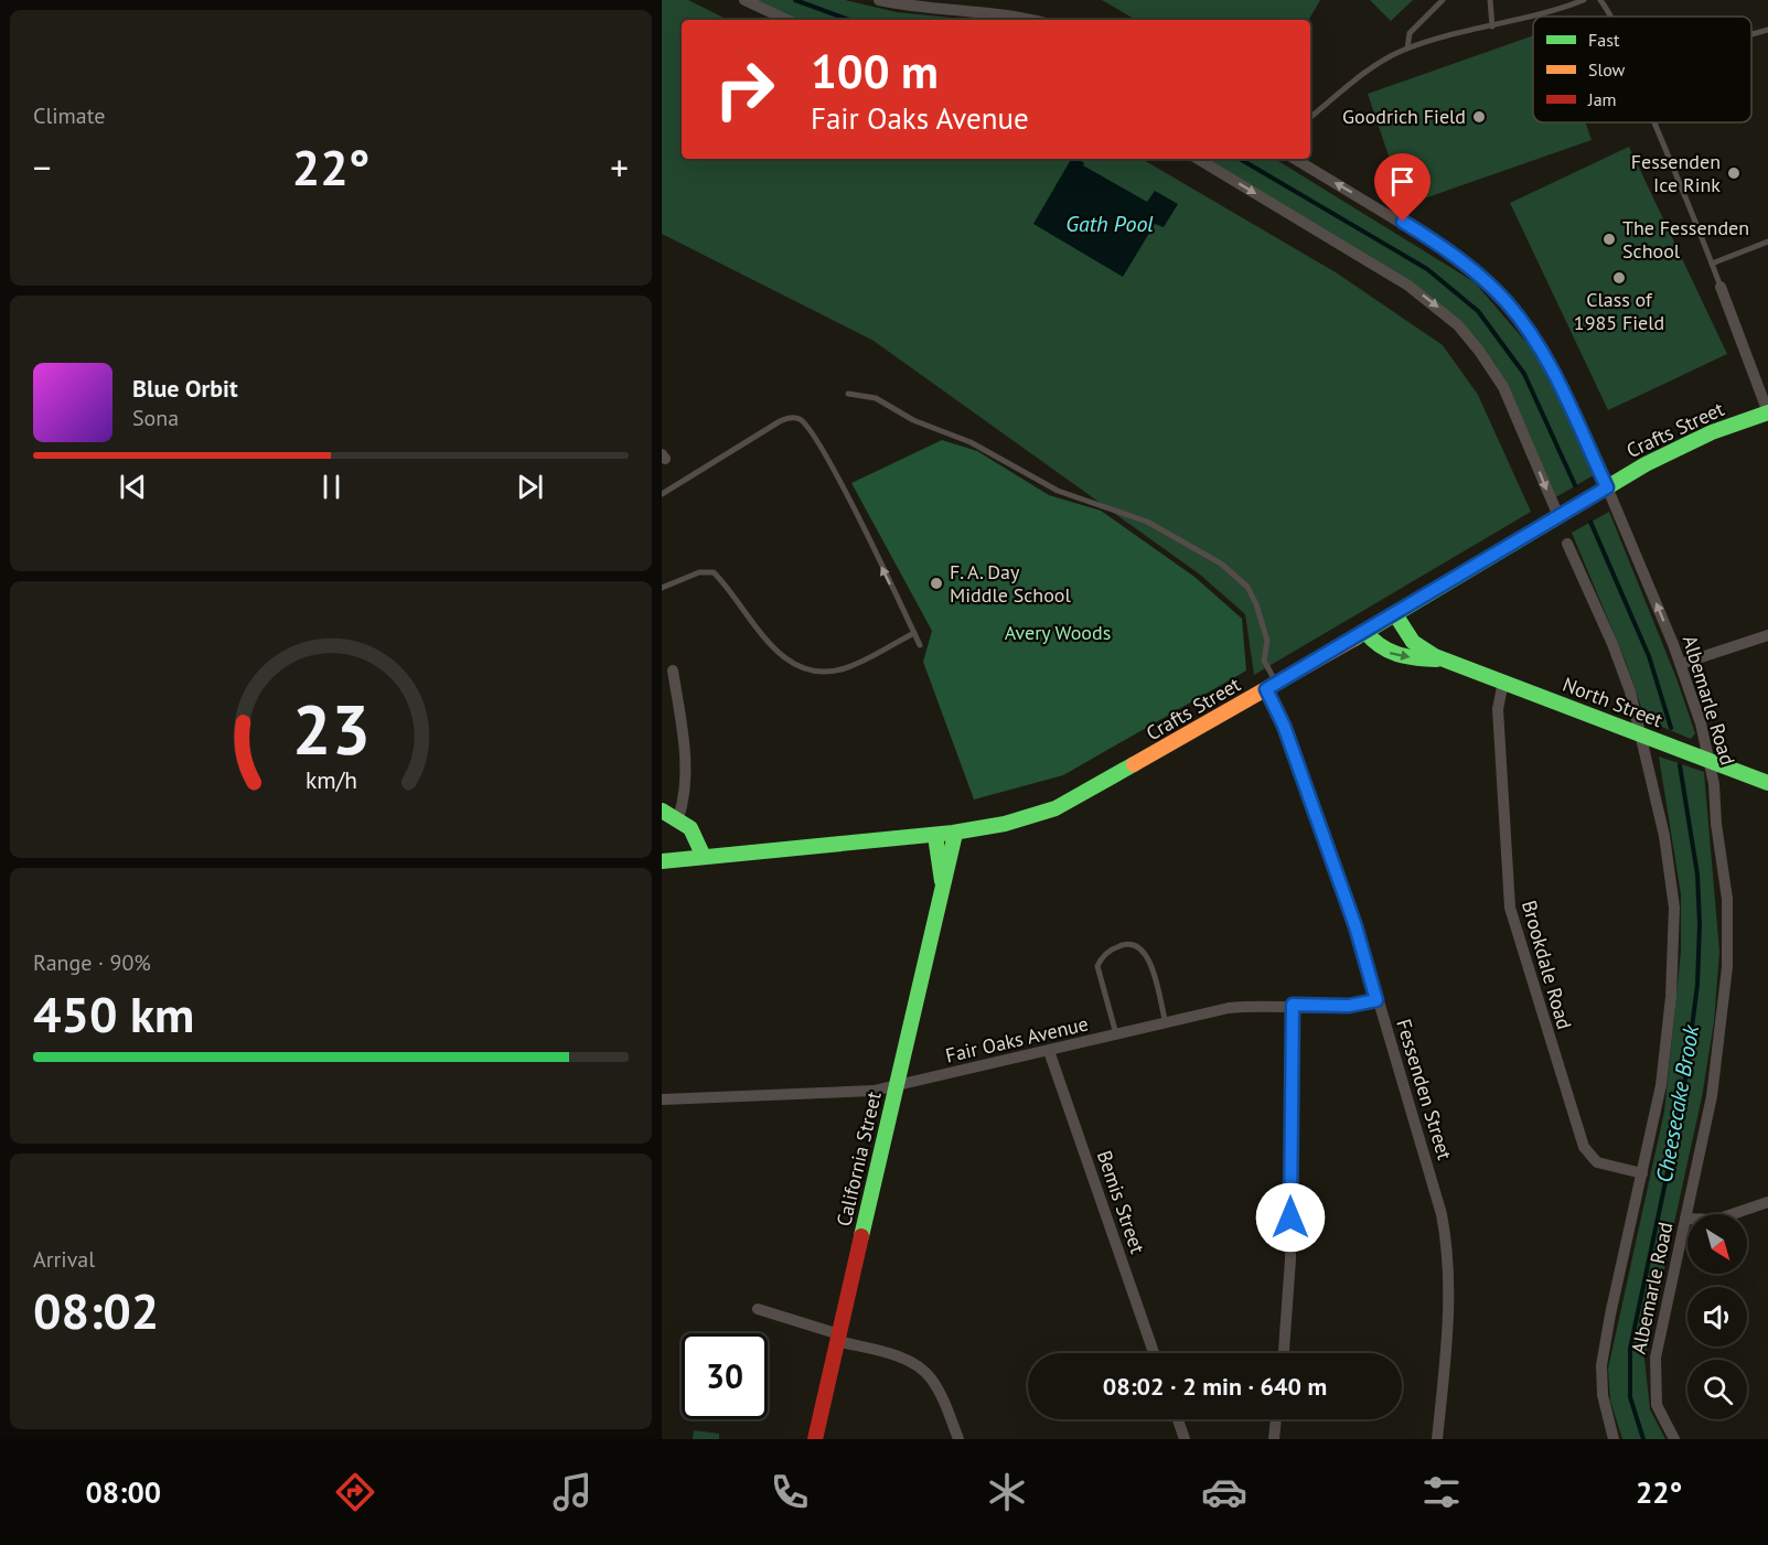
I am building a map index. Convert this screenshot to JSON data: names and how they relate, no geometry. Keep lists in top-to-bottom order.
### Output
{
  "streets": {
    "main road": ["Crafts Street", "North Street", "California Street"],
    "street": [
      "Albemarle Road",
      "Brookdale Road",
      "Fair Oaks Avenue",
      "Fessenden Street",
      "Bemis Street"
    ]
  },
  "crossings": [
    ["Crafts Street", "Albemarle Road"],
    ["Crafts Street", "North Street"],
    ["Crafts Street", "Fessenden Street"],
    ["Crafts Street", "California Street"],
    ["Albemarle Road", "North Street"],
    ["Albemarle Road", "Brookdale Road"],
    ["North Street", "Brookdale Road"],
    ["Fair Oaks Avenue", "Fessenden Street"],
    ["Fair Oaks Avenue", "California Street"],
    ["Fair Oaks Avenue", "Bemis Street"]
  ],
  "water": ["Gath Pool", "Cheesecake Brook"],
  "parks": ["Avery Woods"],
  "places": [
    "Goodrich Field",
    "Fessenden Ice Rink",
    "The Fessenden School",
    "Class of 1985 Field",
    "F. A. Day Middle School"
  ],
  "legend": ["Fast", "Slow", "Jam"],
  "north": "bottom right",
  "page": {
    "tile": [
      "Climate",
      ["Range · 90%", "450 km"],
      ["Arrival", "08:02"]
    ],
    "turn": ["100 m", "Fair Oaks Avenue"],
    "heat": ["−", "22°", "+"],
    "song": ["Blue Orbit", "Sona"],
    "limit": "30",
    "trip": "08:02 · 2 min · 640 m",
    "tabs": ["08:00", "22°"],
    "gauge": ["23", "km/h"]
  }
}
